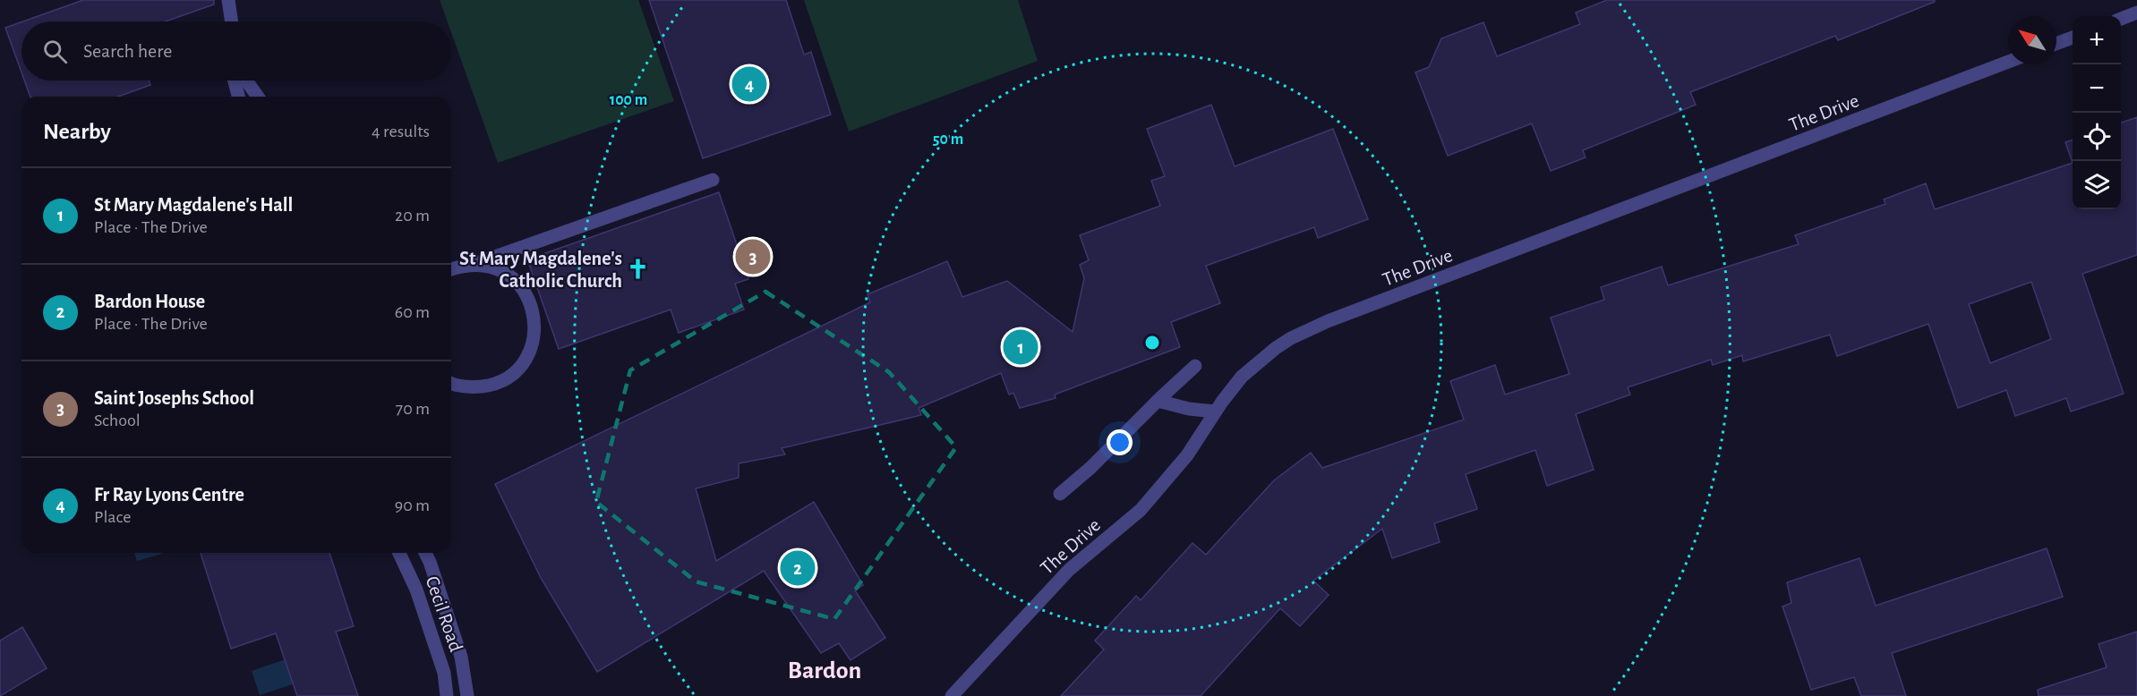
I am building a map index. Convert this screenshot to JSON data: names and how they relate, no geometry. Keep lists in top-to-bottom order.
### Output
{
  "streets": {
    "street": ["The Drive", "Cecil Road"]
  },
  "districts": ["Bardon"],
  "places": {
    "church": ["St Mary Magdalene's Catholic Church"]
  },
  "north": "top left",
  "page": {
    "map_buttons": ["+", "−"],
    "search": "Search here",
    "pins": [
      "4",
      "3",
      "1",
      "2"
    ],
    "heading": ["Nearby", "4 results"],
    "list": [
      {
        "mark": "1",
        "name": "St Mary Magdalene's Hall",
        "note": "Place · The Drive",
        "value": "20 m"
      },
      {
        "mark": "2",
        "name": "Bardon House",
        "note": "Place · The Drive",
        "value": "60 m"
      },
      {
        "mark": "3",
        "name": "Saint Josephs School",
        "note": "School",
        "value": "70 m"
      },
      {
        "mark": "4",
        "name": "Fr Ray Lyons Centre",
        "note": "Place",
        "value": "90 m"
      }
    ]
  },
  "rings": ["100 m", "50 m"]
}
